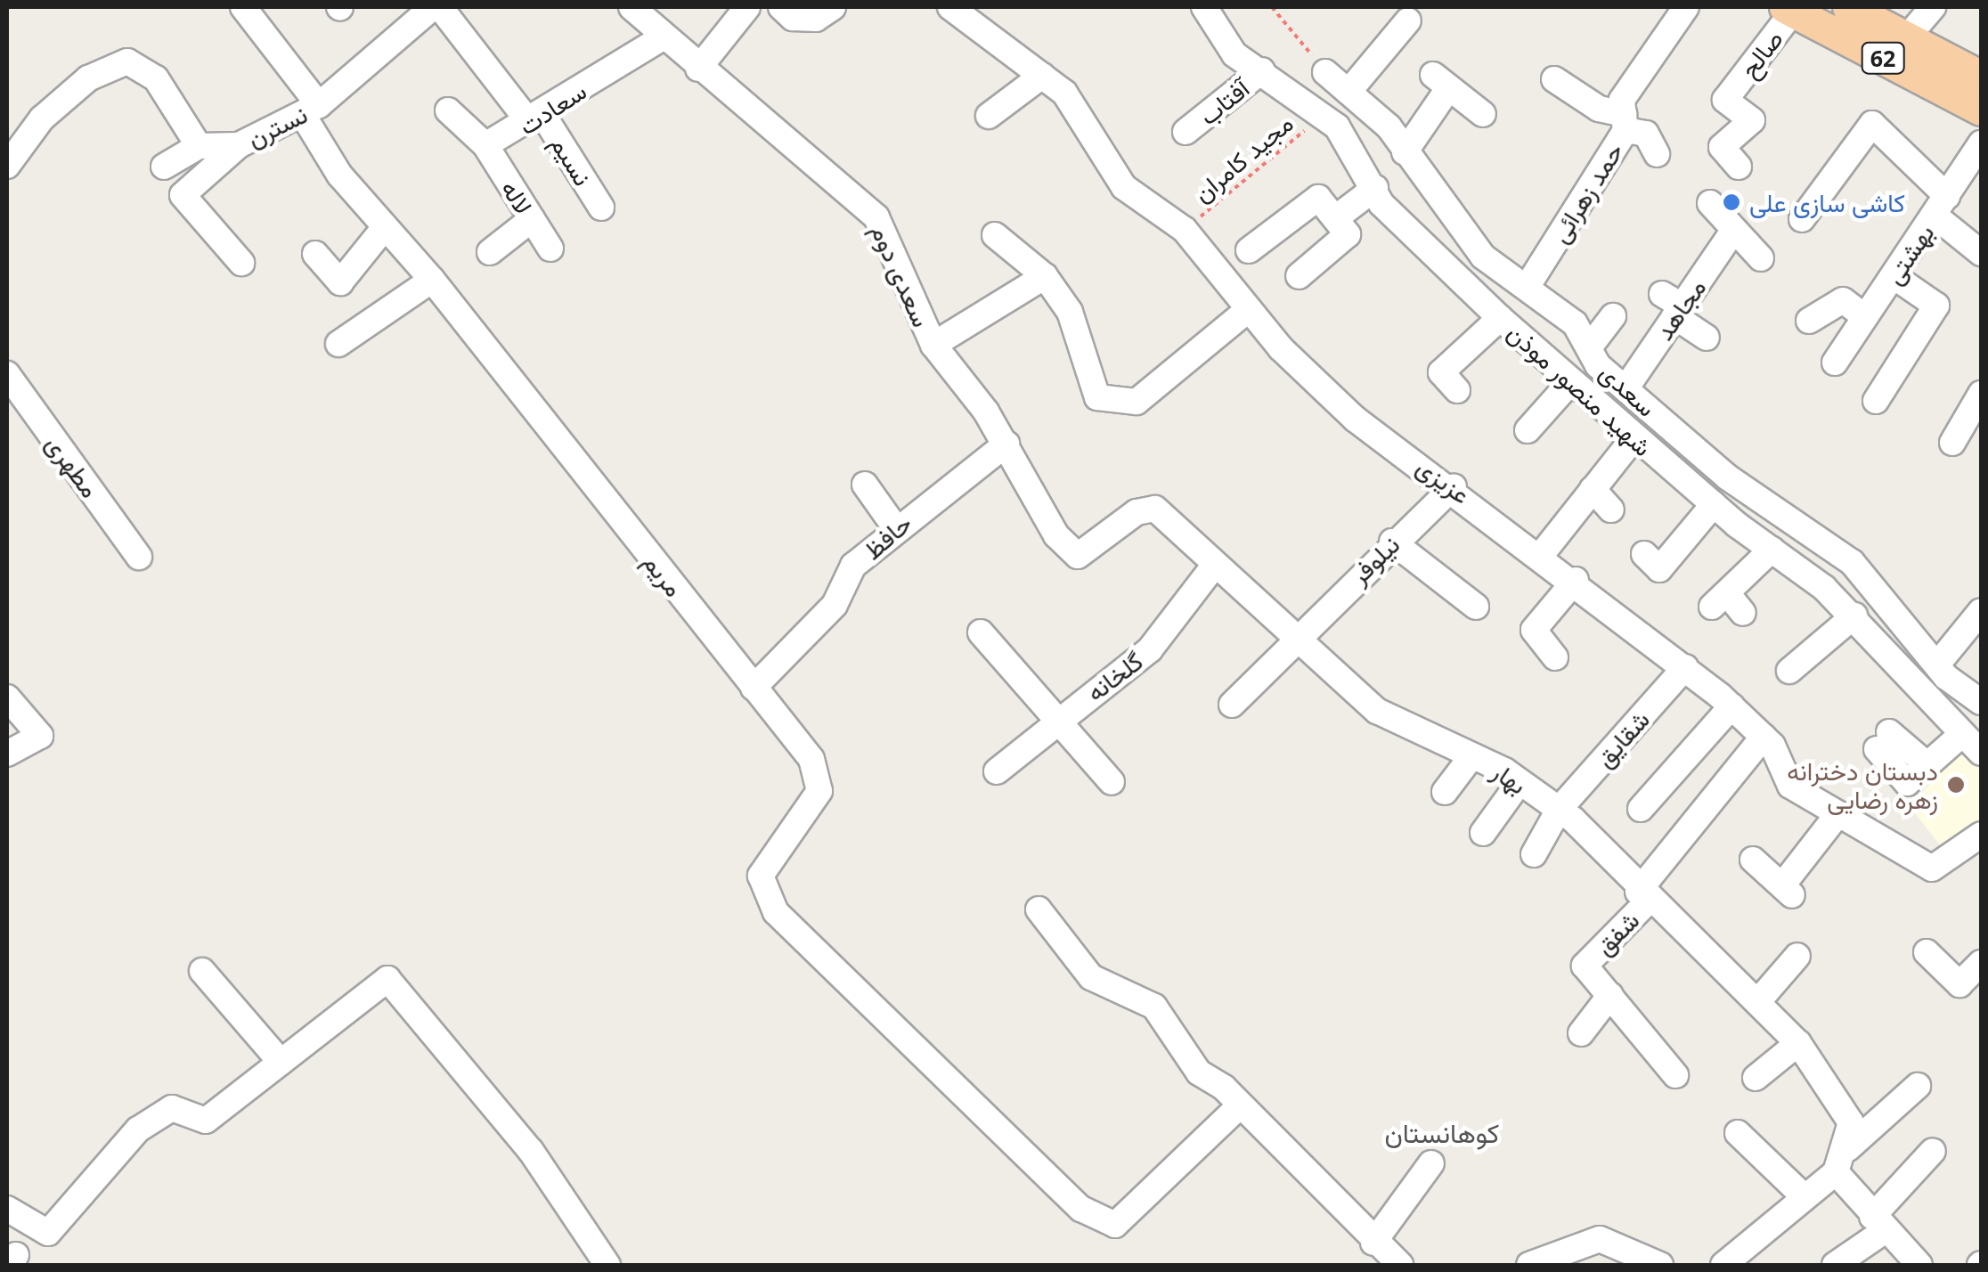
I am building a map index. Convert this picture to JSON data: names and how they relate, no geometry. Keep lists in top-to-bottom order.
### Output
{
  "streets": {
    "main road": ["62"],
    "street": [
      "صالح",
      "آفتاب",
      "سعادت",
      "نسترن",
      "نسیم",
      "حمد زهرائی",
      "لاله",
      "بهشتی",
      "سعدی دوم",
      "مجاهد",
      "شهید منصور موذن",
      "سعدی",
      "مطهری",
      "عزیزی",
      "حافظ",
      "نیلوفر",
      "مریم",
      "گلخانه",
      "شقایق",
      "بهار",
      "شفق"
    ],
    "path": ["مجید کامران"]
  },
  "crossings": [
    ["صالح", "62"],
    ["آفتاب", "شهید منصور موذن"],
    ["سعادت", "نسیم"],
    ["سعادت", "لاله"],
    ["سعادت", "سعدی دوم"],
    ["نسترن", "مریم"],
    ["مجید کامران", "شهید منصور موذن"],
    ["مجید کامران", "عزیزی"],
    ["حمد زهرائی", "سعدی"],
    ["سعدی دوم", "حافظ"],
    ["سعدی دوم", "بهار"],
    ["مجاهد", "سعدی"],
    ["عزیزی", "نیلوفر"],
    ["عزیزی", "شقایق"],
    ["عزیزی", "شفق"],
    ["حافظ", "مریم"],
    ["نیلوفر", "بهار"],
    ["گلخانه", "بهار"],
    ["شقایق", "بهار"],
    ["بهار", "شفق"]
  ],
  "districts": ["کوهانستان"],
  "places": ["کاشی سازی علی", "دبستان دخترانه زهره رضایی"]
}
